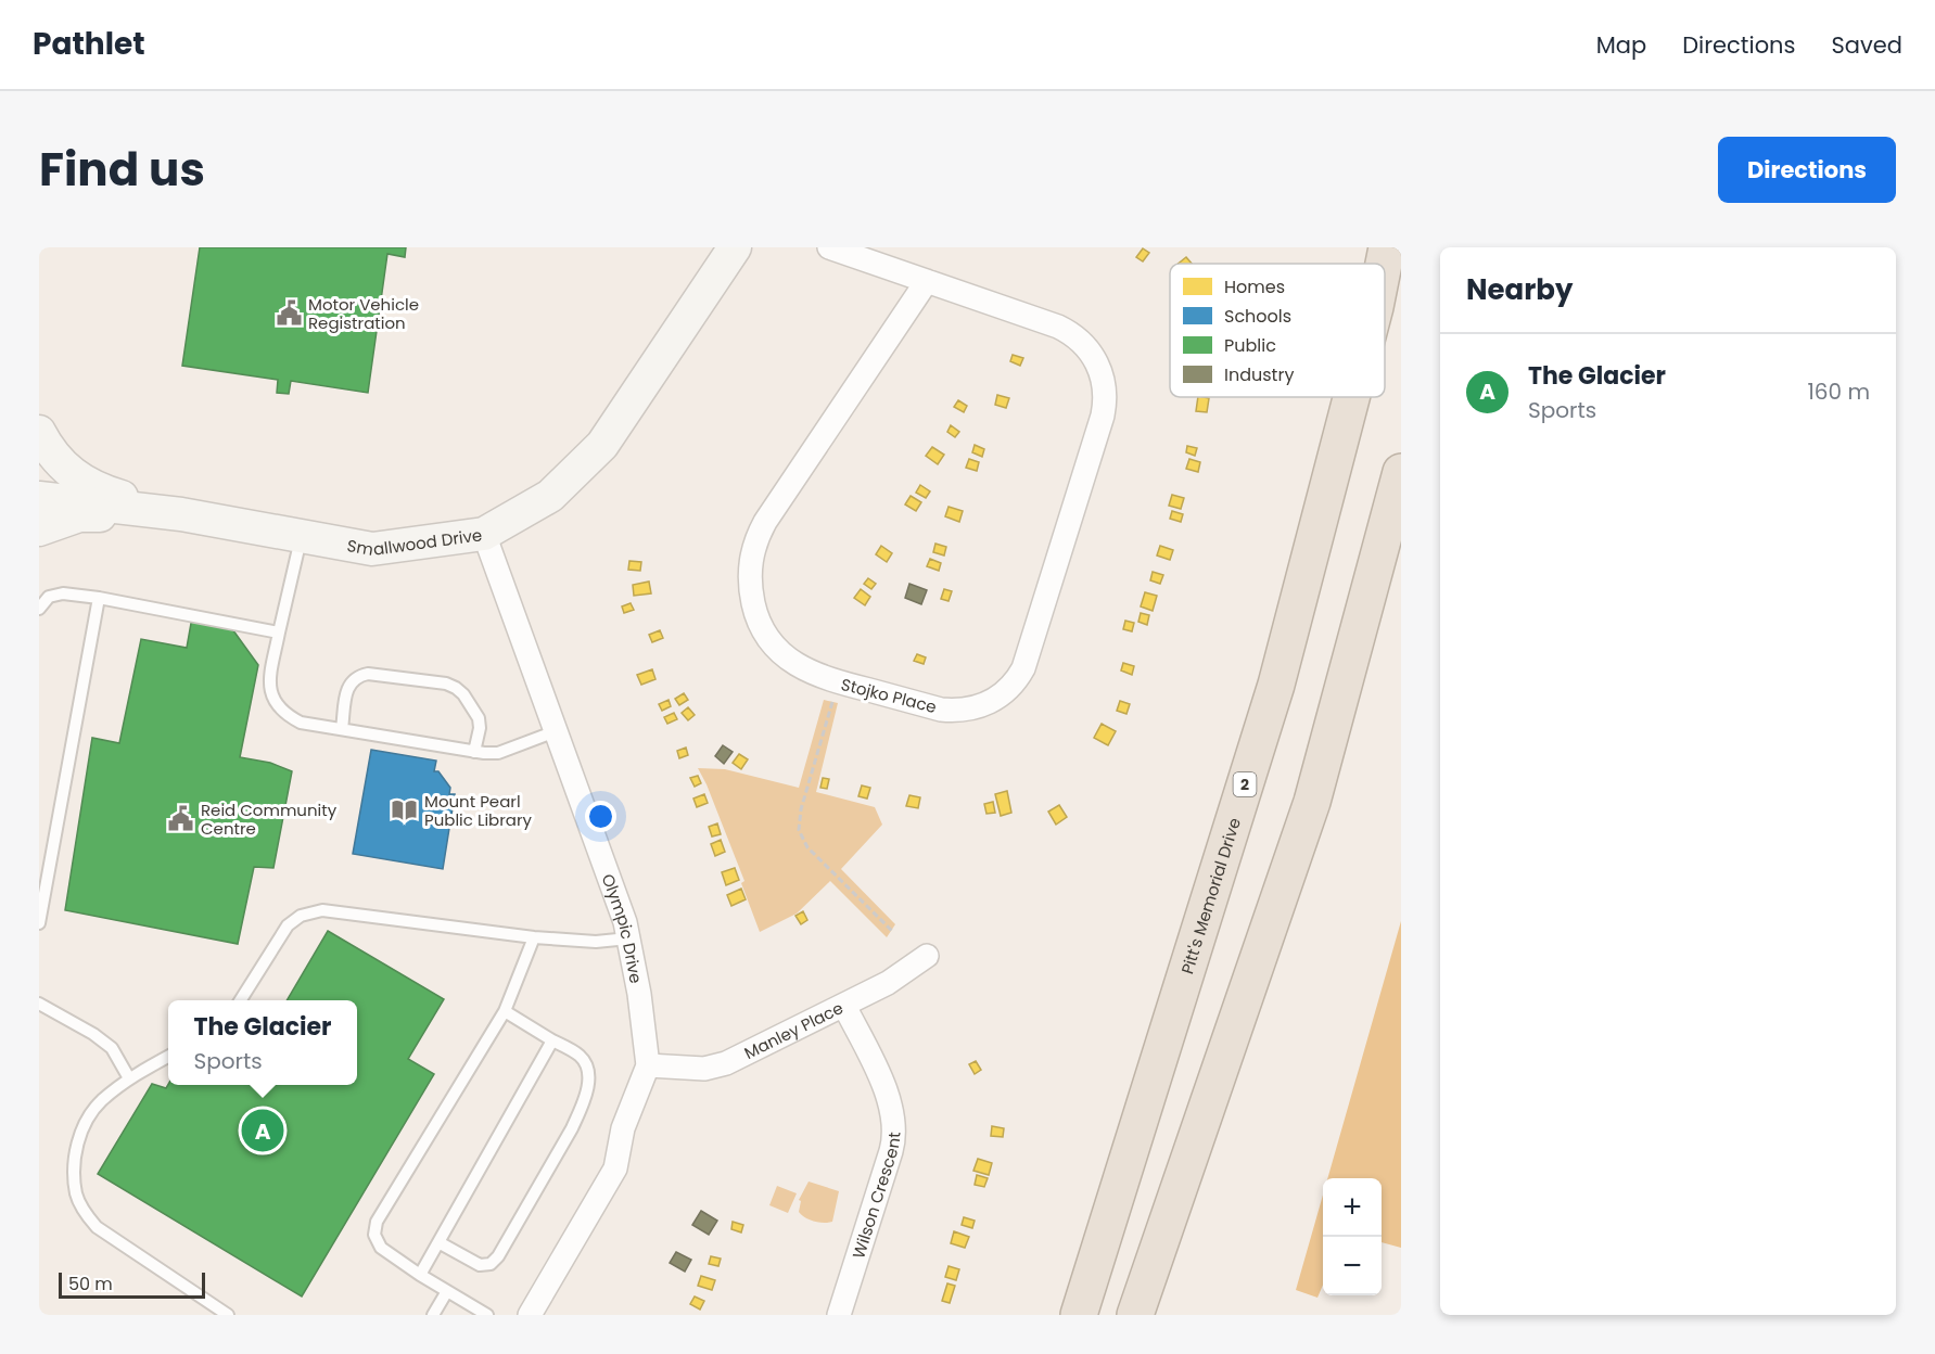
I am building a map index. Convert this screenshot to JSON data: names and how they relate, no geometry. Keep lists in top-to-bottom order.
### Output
{
  "streets": {
    "highway": ["2", "Pitt's Memorial Drive"],
    "street": [
      "Smallwood Drive",
      "Stojko Place",
      "Olympic Drive",
      "Manley Place",
      "Wilson Crescent"
    ]
  },
  "crossings": [
    ["Smallwood Drive", "Olympic Drive"],
    ["Olympic Drive", "Manley Place"],
    ["Manley Place", "Wilson Crescent"]
  ],
  "places": {
    "public building": ["Motor Vehicle Registration", "Reid Community Centre"],
    "library": ["Mount Pearl Public Library"]
  },
  "legend": [
    "Homes",
    "Schools",
    "Public",
    "Industry"
  ],
  "scale_bar": "50 m",
  "page": {
    "header": "Pathlet",
    "nav": ["Map", "Directions", "Saved"],
    "title": "Find us",
    "buttons": "Directions",
    "heading": "Nearby",
    "list": [
      {
        "mark": "A",
        "name": "The Glacier",
        "note": "Sports",
        "value": "160 m"
      }
    ],
    "popup": ["The Glacier", "Sports"],
    "pins": "A",
    "map_buttons": ["+", "−"],
    "scale": "50 m"
  }
}
